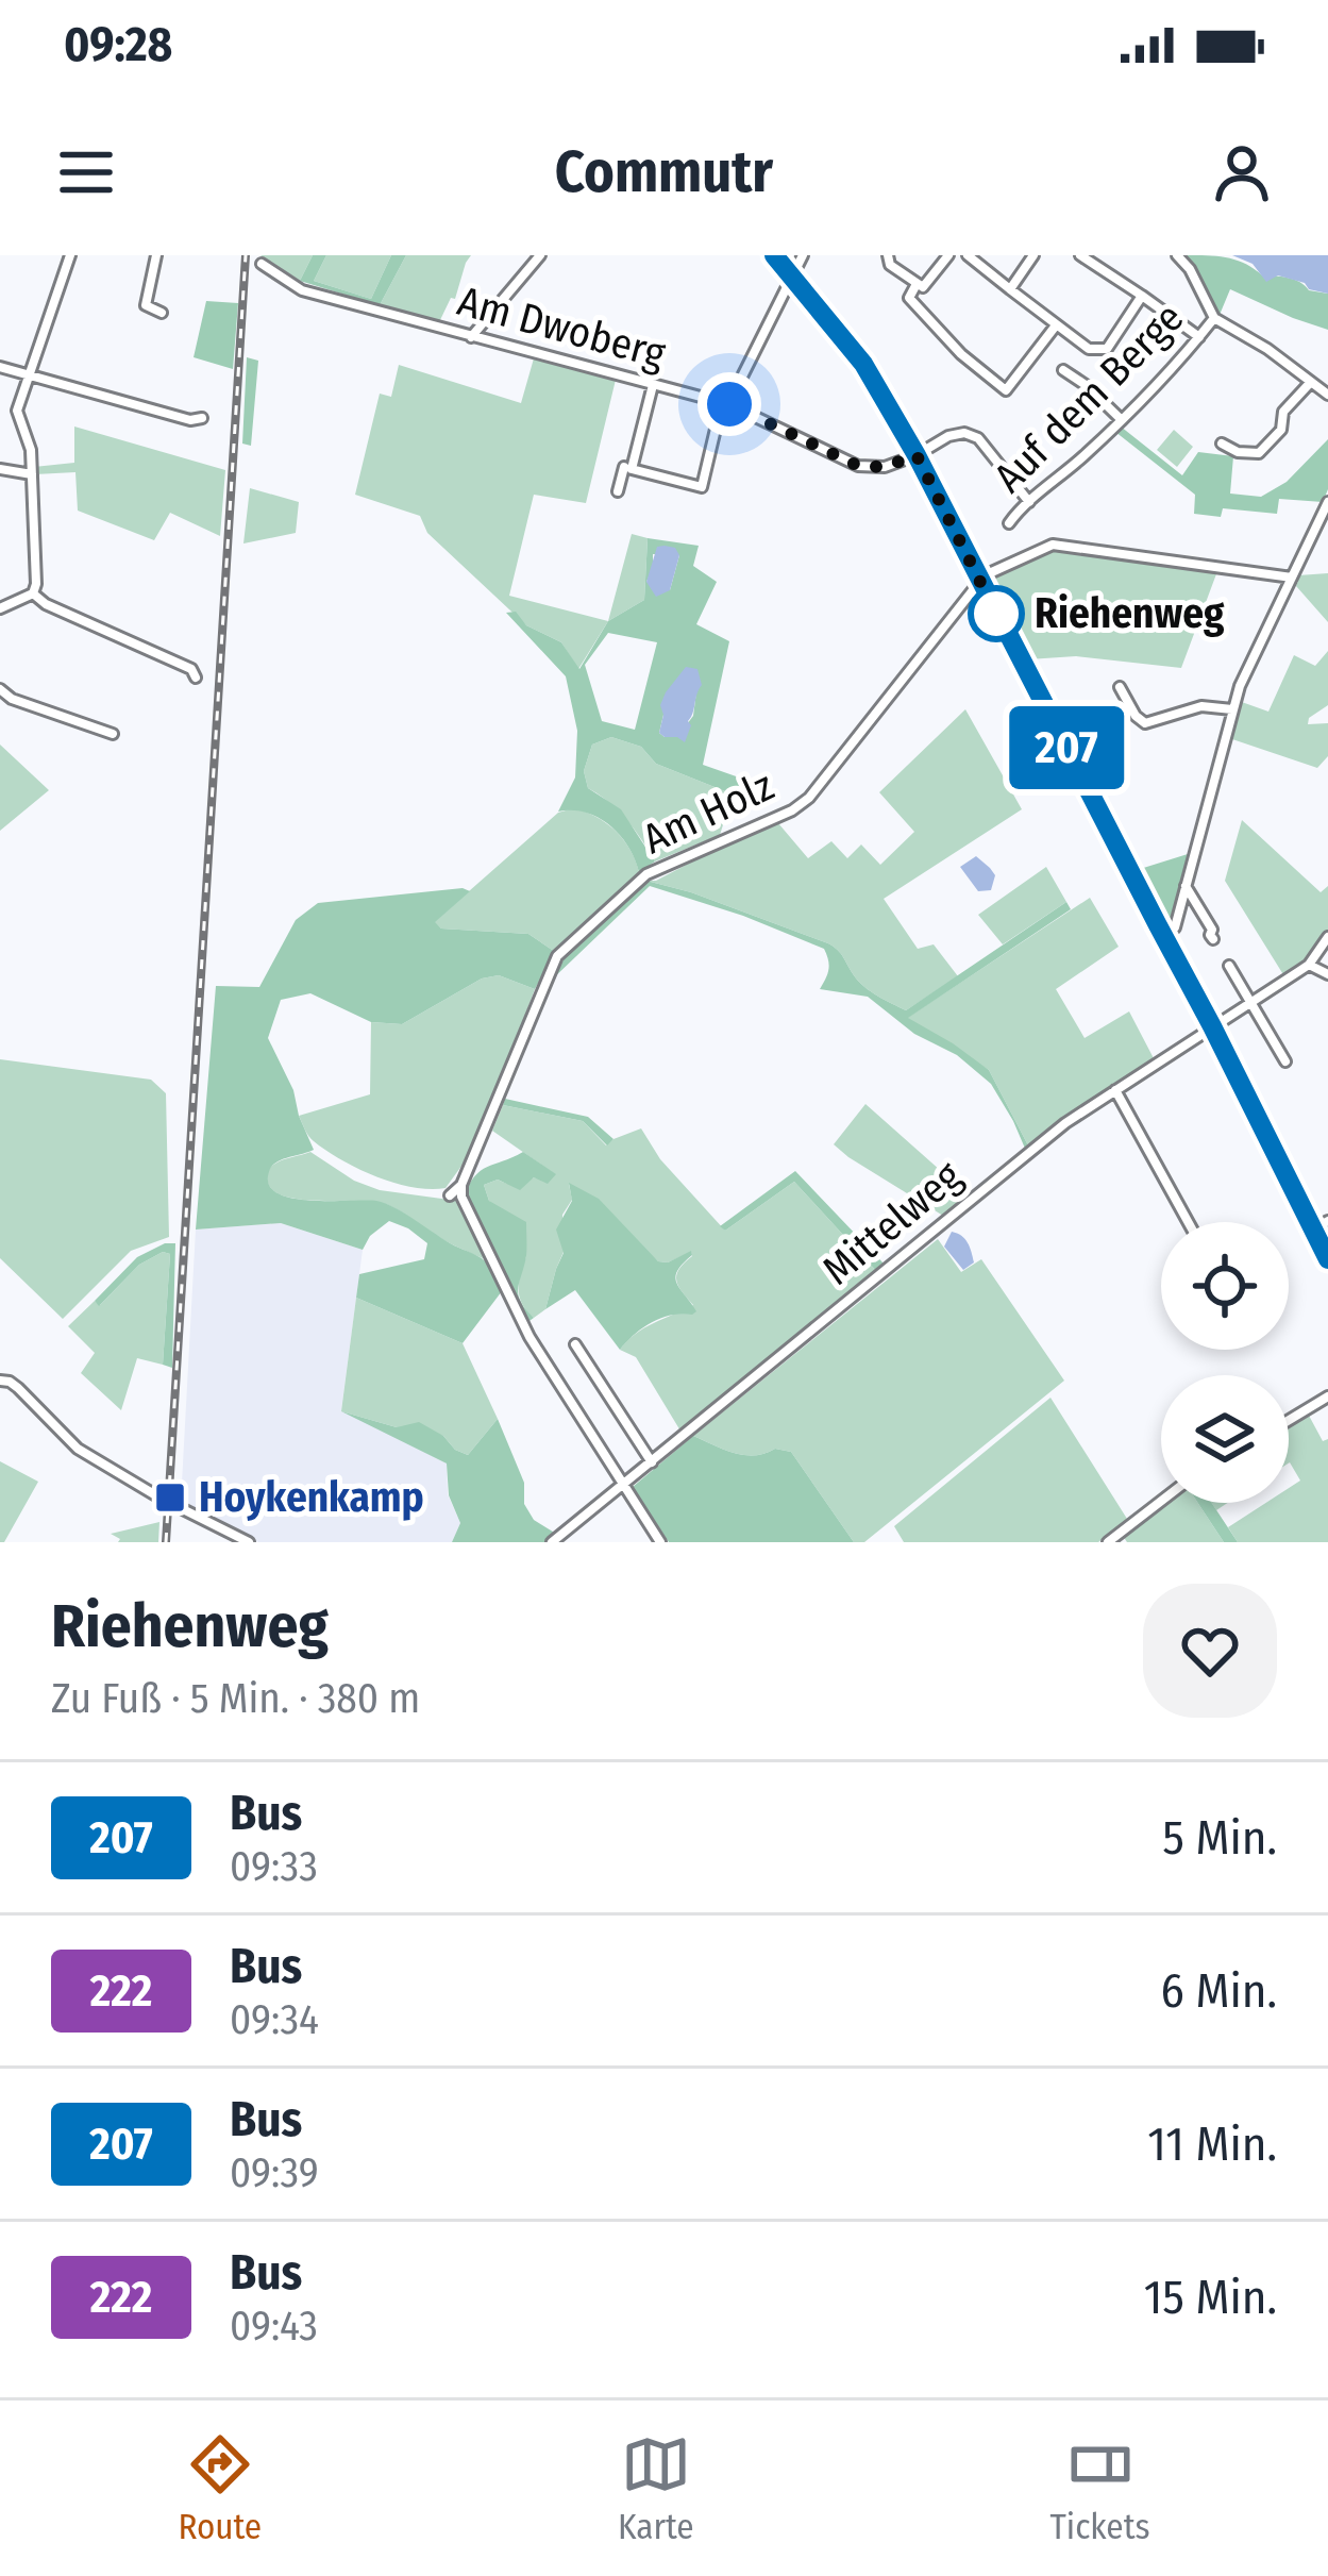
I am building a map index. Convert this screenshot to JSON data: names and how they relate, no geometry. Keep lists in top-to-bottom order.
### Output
{
  "streets": {
    "street": [
      "Am Dwoberg",
      "Auf dem Berge",
      "Am Holz",
      "Mittelweg"
    ]
  },
  "crossings": [
    ["Am Dwoberg", "Auf dem Berge"]
  ],
  "places": {
    "other": ["Riehenweg"],
    "transit": ["Hoykenkamp"]
  },
  "lines": ["bus line 207"],
  "page": {
    "status": "09:28",
    "header": "Commutr",
    "on_map": "207",
    "heading": ["Riehenweg", "Zu Fuß · 5 Min. · 380 m"],
    "list": [
      {
        "mark": "207",
        "name": "Bus",
        "note": "09:33",
        "value": "5 Min."
      },
      {
        "mark": "222",
        "name": "Bus",
        "note": "09:34",
        "value": "6 Min."
      },
      {
        "mark": "207",
        "name": "Bus",
        "note": "09:39",
        "value": "11 Min."
      },
      {
        "mark": "222",
        "name": "Bus",
        "note": "09:43",
        "value": "15 Min."
      }
    ],
    "tabs": ["Route", "Karte", "Tickets"]
  }
}
